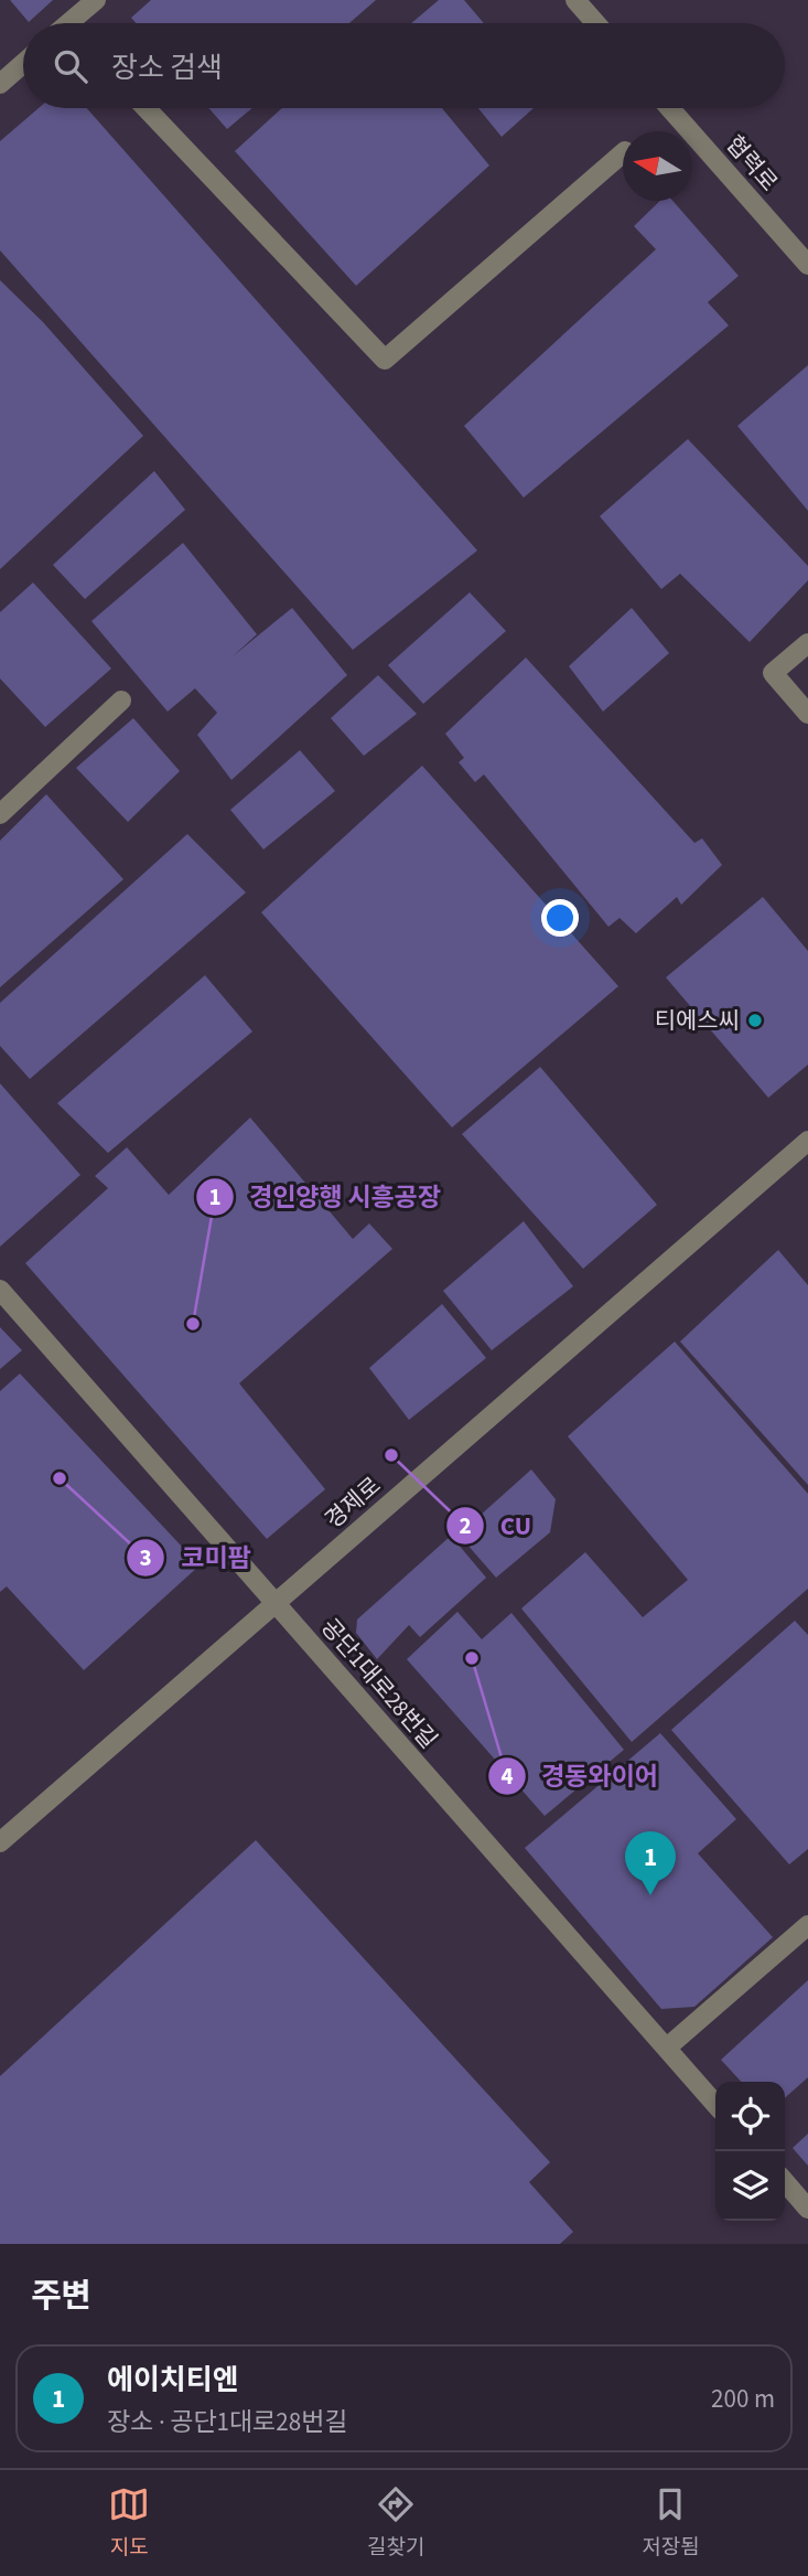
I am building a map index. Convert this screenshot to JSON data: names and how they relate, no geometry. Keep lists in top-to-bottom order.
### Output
{
  "streets": {
    "street": ["협력로", "경제로", "공단1대로28번길"]
  },
  "crossings": [
    ["경제로", "공단1대로28번길"]
  ],
  "places": [
    "티에스씨",
    "경인양행 시흥공장",
    "CU",
    "코미팜",
    "경동와이어"
  ],
  "north": "left",
  "page": {
    "search": "장소 검색",
    "pins": "1",
    "heading": "주변",
    "list": [
      {
        "mark": "1",
        "name": "에이치티엔",
        "note": "장소 · 공단1대로28번길",
        "value": "200 m"
      }
    ],
    "nav": ["지도", "길찾기", "저장됨"]
  }
}
